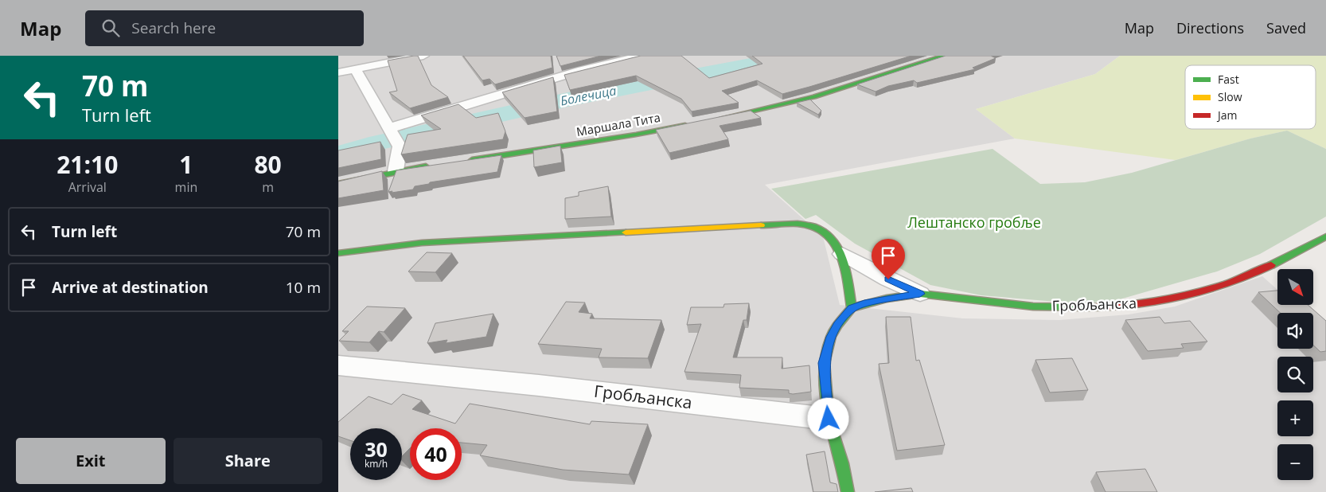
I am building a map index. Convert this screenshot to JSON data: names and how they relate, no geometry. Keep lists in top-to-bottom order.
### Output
{
  "streets": {
    "street": ["Маршала Тита", "Гробљанска"]
  },
  "water": ["Болечица"],
  "parks": ["Лештанско гробље"],
  "legend": ["Fast", "Slow", "Jam"],
  "north": "bottom right",
  "page": {
    "header": "Map",
    "search": "Search here",
    "nav": ["Map", "Directions", "Saved"],
    "turn": ["70 m", "Turn left"],
    "eta": [
      "21:10",
      "Arrival",
      "1",
      "min",
      "80",
      "m"
    ],
    "list": [
      {
        "name": "Turn left",
        "value": "70 m"
      },
      {
        "name": "Arrive at destination",
        "value": "10 m"
      }
    ],
    "map_buttons": ["+", "−"],
    "speed": "30 km/h",
    "limit": "40",
    "buttons": ["Exit", "Share"]
  }
}
